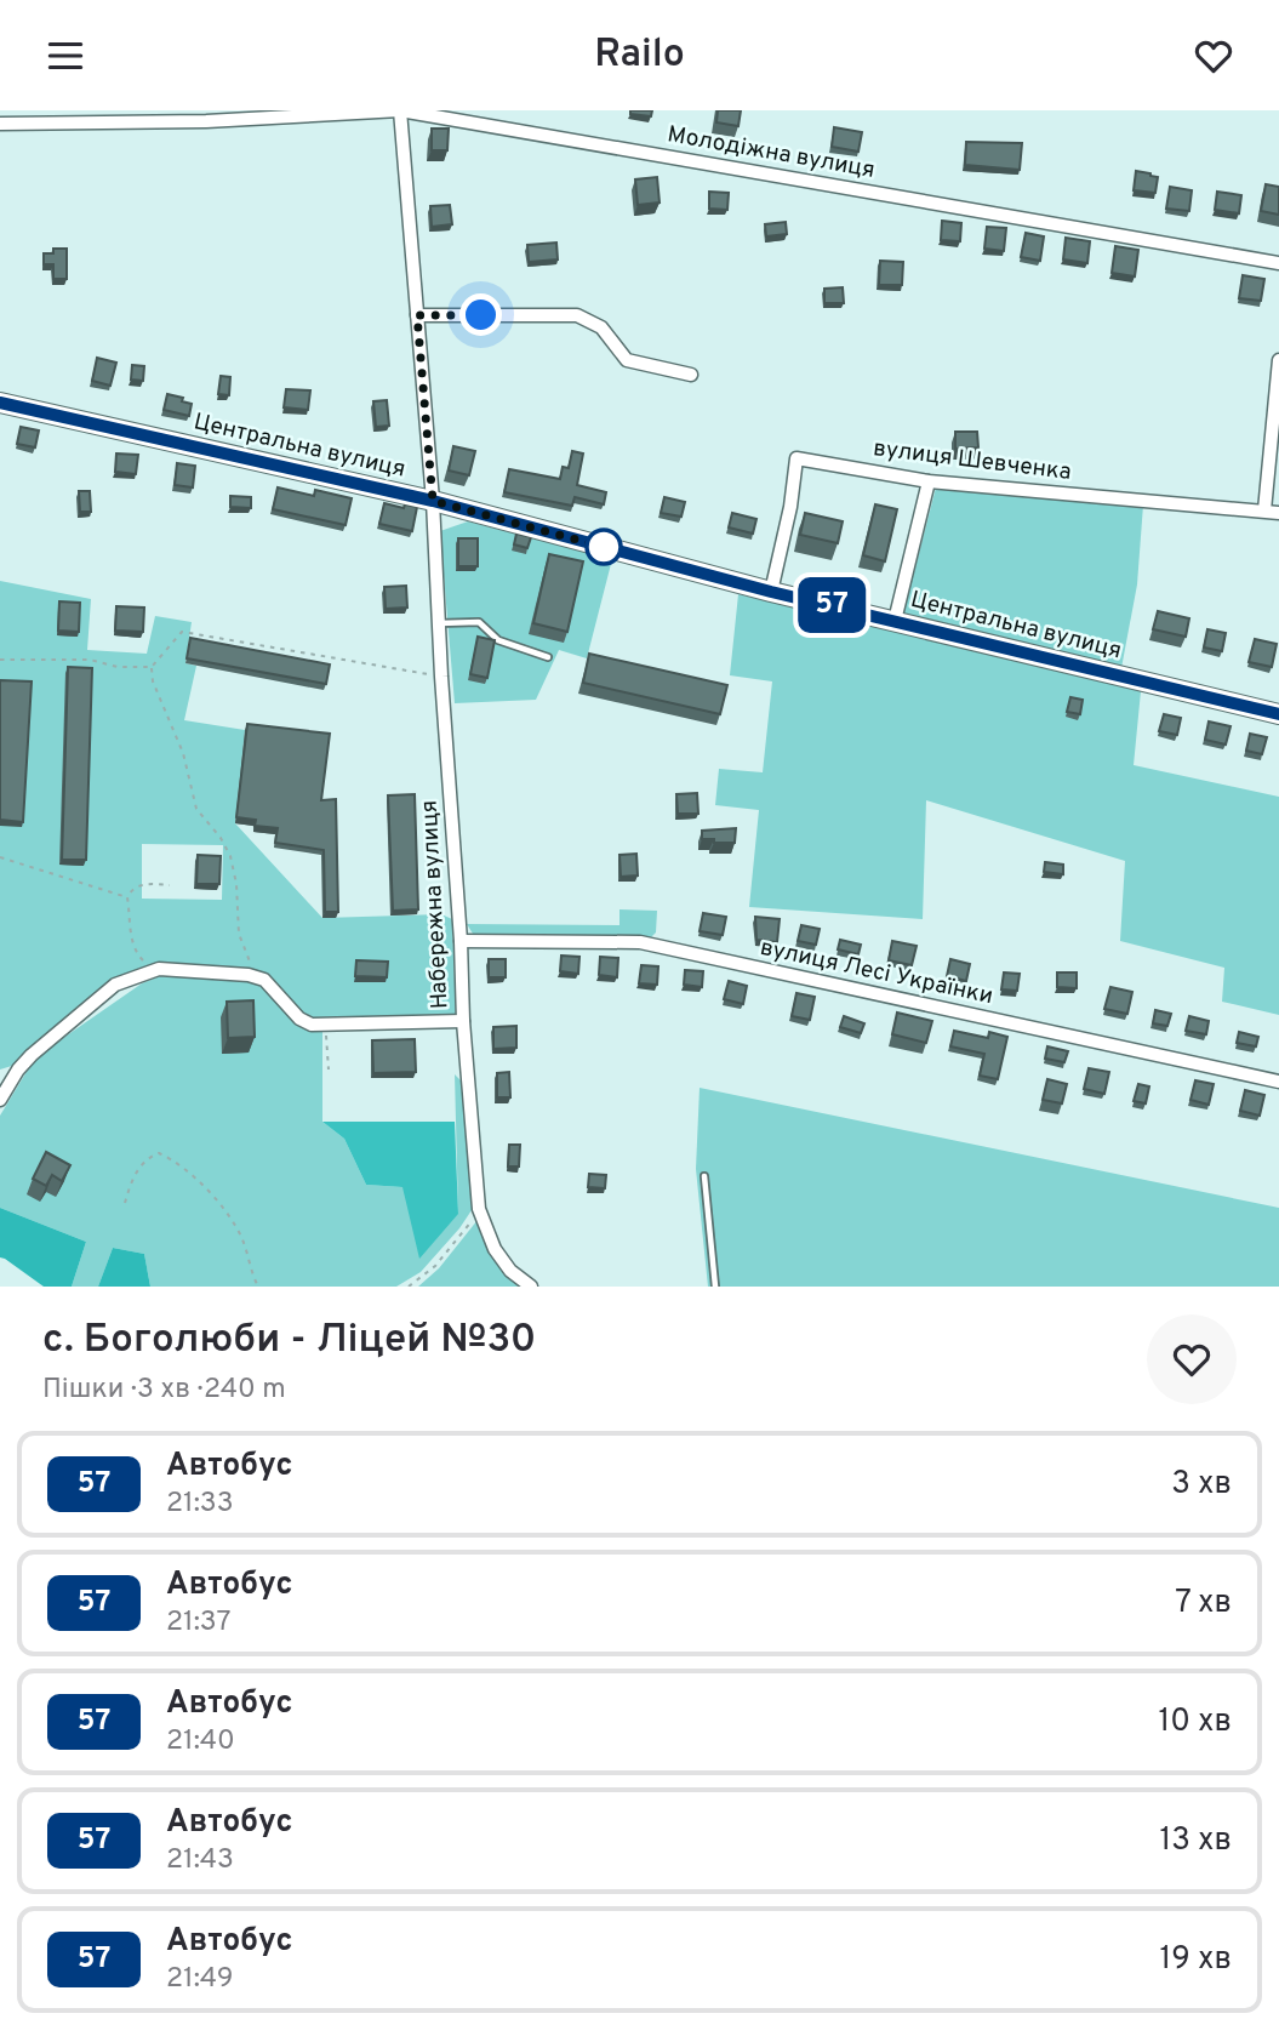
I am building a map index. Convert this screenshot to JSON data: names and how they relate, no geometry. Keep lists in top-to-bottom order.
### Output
{
  "streets": {
    "street": [
      "Молодіжна вулиця",
      "Центральна вулиця",
      "вулиця Шевченка",
      "Набережна вулиця",
      "вулиця Лесі Українки"
    ]
  },
  "crossings": [
    ["Центральна вулиця", "вулиця Шевченка"],
    ["Центральна вулиця", "Набережна вулиця"],
    ["Набережна вулиця", "вулиця Лесі Українки"]
  ],
  "lines": ["bus line 57"],
  "page": {
    "header": "Railo",
    "on_map": "57",
    "heading": ["с. Боголюби - Ліцей №30", "Пішки · 3 хв · 240 m"],
    "list": [
      {
        "mark": "57",
        "name": "Автобус",
        "note": "21:33",
        "value": "3 хв"
      },
      {
        "mark": "57",
        "name": "Автобус",
        "note": "21:37",
        "value": "7 хв"
      },
      {
        "mark": "57",
        "name": "Автобус",
        "note": "21:40",
        "value": "10 хв"
      },
      {
        "mark": "57",
        "name": "Автобус",
        "note": "21:43",
        "value": "13 хв"
      },
      {
        "mark": "57",
        "name": "Автобус",
        "note": "21:49",
        "value": "19 хв"
      }
    ]
  }
}
